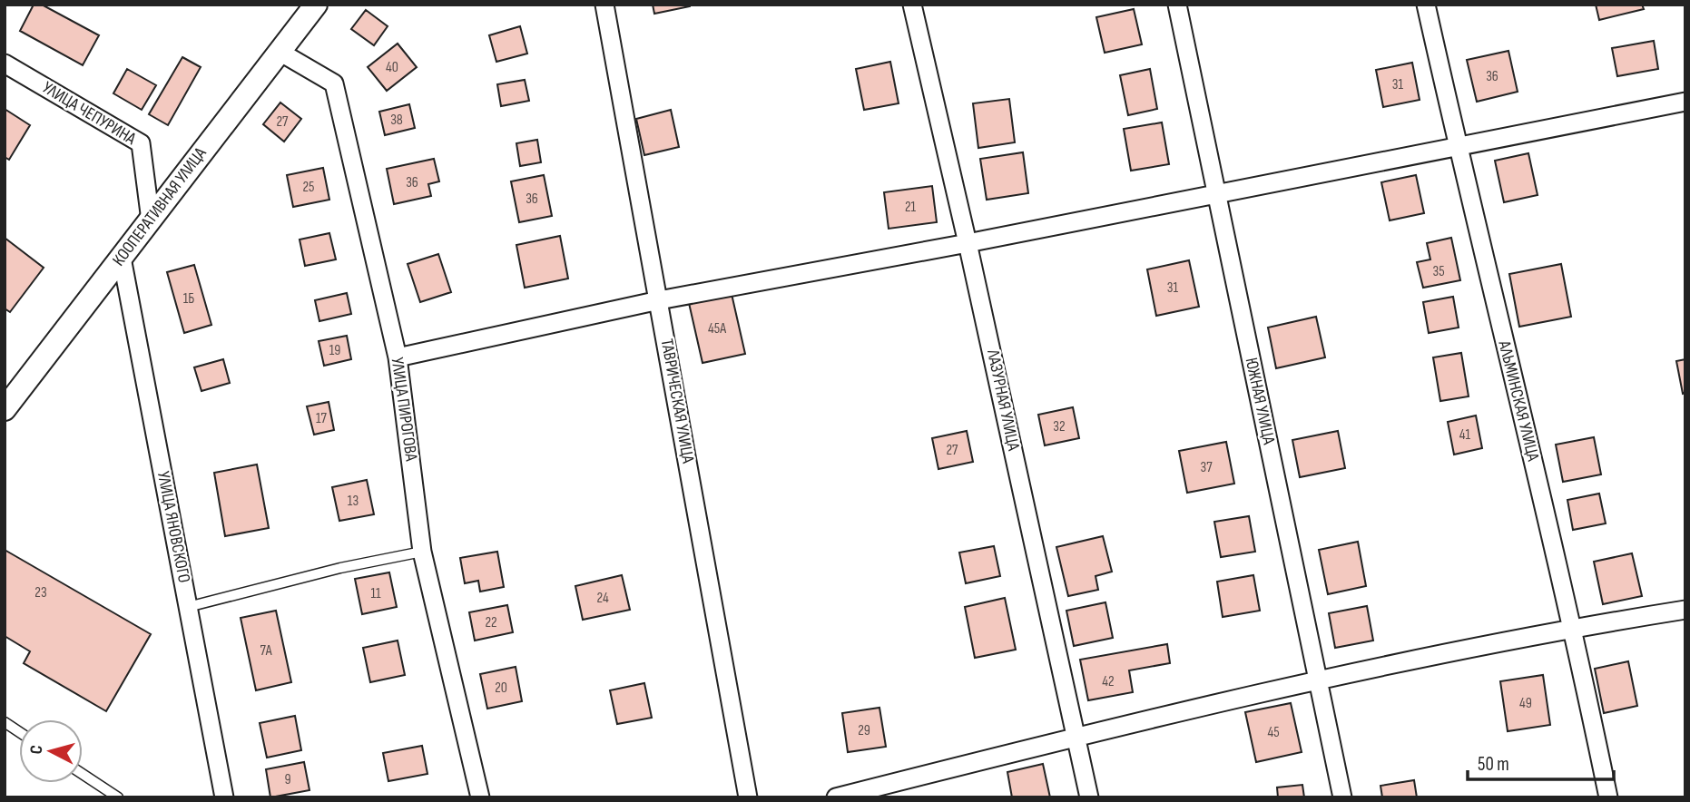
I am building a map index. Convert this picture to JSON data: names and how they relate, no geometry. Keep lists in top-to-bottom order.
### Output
{
  "streets": {
    "street": [
      "УЛИЦА ЧЕПУРИНА",
      "КООПЕРАТИВНАЯ УЛИЦА",
      "ЛАЗУРНАЯ УЛИЦА",
      "ТАВРИЧЕСКАЯ УЛИЦА",
      "ЮЖНАЯ УЛИЦА",
      "АЛЬМИНСКАЯ УЛИЦА",
      "УЛИЦА ПИРОГОВА",
      "УЛИЦА ЯНОВСКОГО"
    ]
  },
  "crossings": [
    ["УЛИЦА ЧЕПУРИНА", "КООПЕРАТИВНАЯ УЛИЦА"],
    ["КООПЕРАТИВНАЯ УЛИЦА", "УЛИЦА ПИРОГОВА"],
    ["КООПЕРАТИВНАЯ УЛИЦА", "УЛИЦА ЯНОВСКОГО"]
  ],
  "house_numbers": [
    "40",
    "36",
    "31",
    "38",
    "27",
    "36",
    "25",
    "36",
    "21",
    "35",
    "31",
    "1Б",
    "45А",
    "19",
    "17",
    "32",
    "41",
    "27",
    "37",
    "13",
    "23",
    "11",
    "24",
    "22",
    "7А",
    "42",
    "20",
    "49",
    "29",
    "45",
    "9"
  ],
  "scale_bar": "50 m",
  "north": "left"
}
